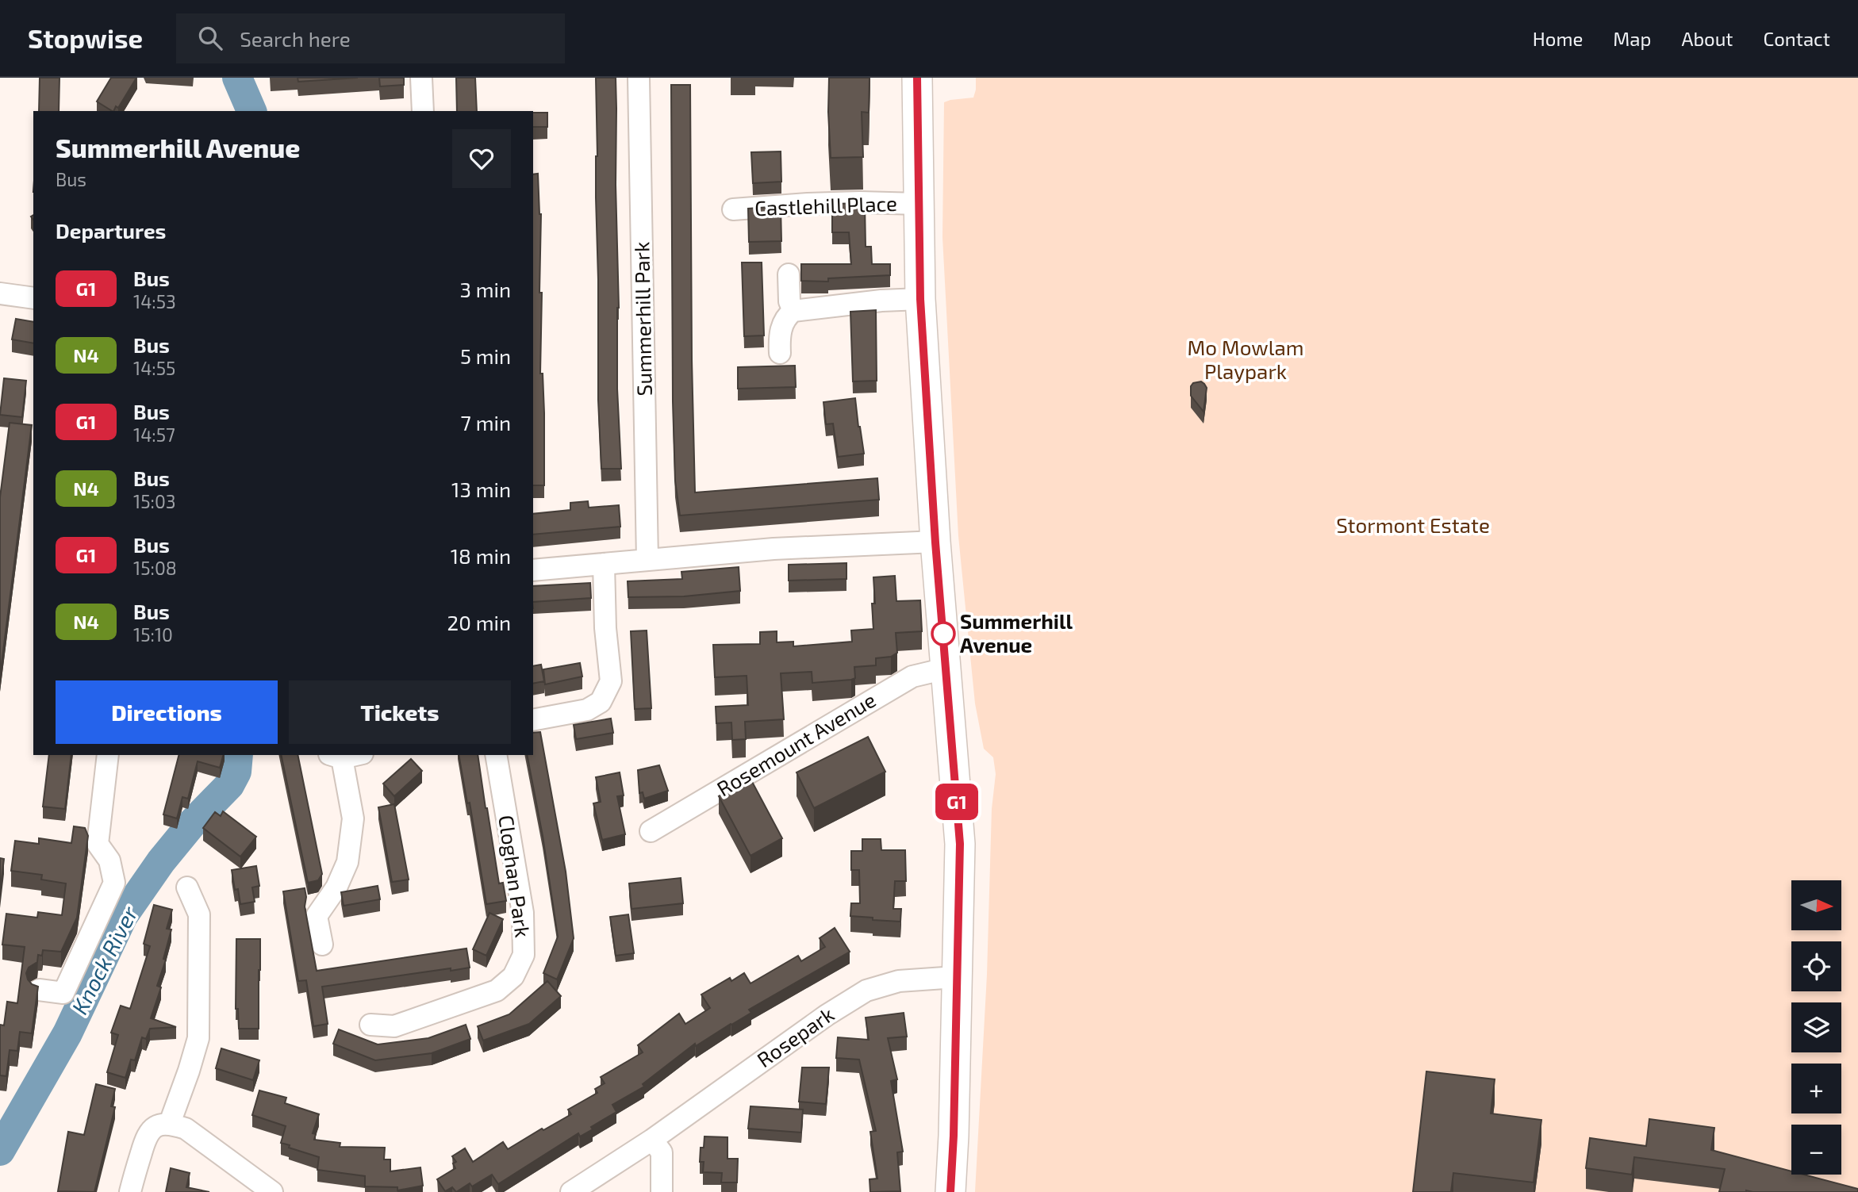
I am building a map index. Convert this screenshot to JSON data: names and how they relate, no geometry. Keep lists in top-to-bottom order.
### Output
{
  "streets": {
    "street": [
      "Castlehill Place",
      "Summerhill Park",
      "Rosemount Avenue",
      "Cloghan Park",
      "Rosepark"
    ]
  },
  "water": ["Knock River"],
  "parks": ["Mo Mowlam Playpark", "Stormont Estate"],
  "places": ["Summerhill Avenue"],
  "lines": ["bus line G1"],
  "north": "right",
  "page": {
    "header": "Stopwise",
    "search": "Search here",
    "nav": [
      "Home",
      "Map",
      "About",
      "Contact"
    ],
    "on_map": "G1",
    "heading": [
      ["Summerhill Avenue", "Bus"],
      "Departures"
    ],
    "list": [
      {
        "mark": "G1",
        "name": "Bus",
        "note": "14:53",
        "value": "3 min"
      },
      {
        "mark": "N4",
        "name": "Bus",
        "note": "14:55",
        "value": "5 min"
      },
      {
        "mark": "G1",
        "name": "Bus",
        "note": "14:57",
        "value": "7 min"
      },
      {
        "mark": "N4",
        "name": "Bus",
        "note": "15:03",
        "value": "13 min"
      },
      {
        "mark": "G1",
        "name": "Bus",
        "note": "15:08",
        "value": "18 min"
      },
      {
        "mark": "N4",
        "name": "Bus",
        "note": "15:10",
        "value": "20 min"
      }
    ],
    "buttons": ["Directions", "Tickets"],
    "map_buttons": ["+", "−"]
  }
}
